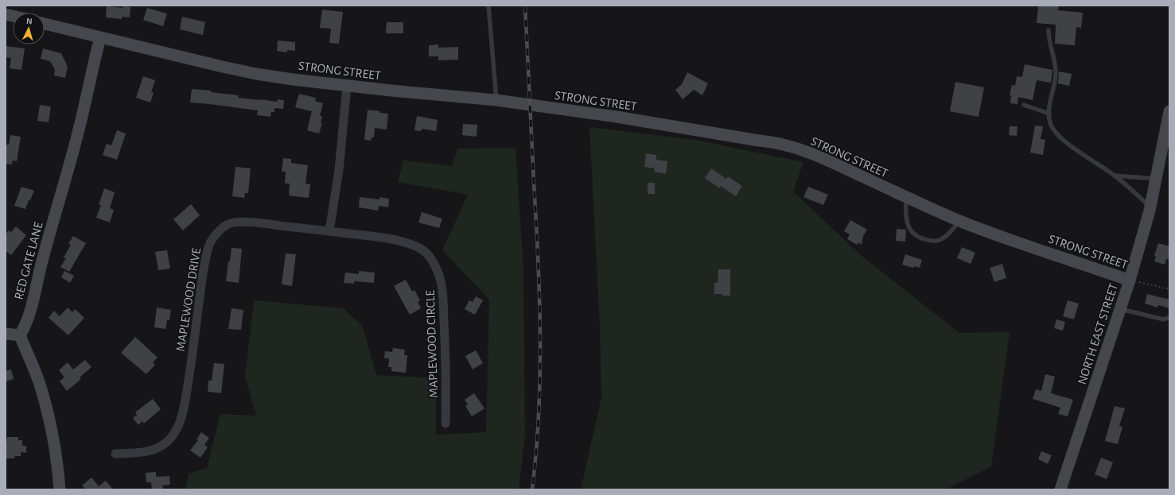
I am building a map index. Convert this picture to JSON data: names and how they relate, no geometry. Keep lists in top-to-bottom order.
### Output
{
  "streets": {
    "main road": ["STRONG STREET", "RED GATE LANE", "NORTH EAST STREET"],
    "street": ["MAPLEWOOD DRIVE", "MAPLEWOOD CIRCLE"]
  },
  "crossings": [
    ["STRONG STREET", "RED GATE LANE"],
    ["STRONG STREET", "NORTH EAST STREET"],
    ["MAPLEWOOD DRIVE", "MAPLEWOOD CIRCLE"]
  ],
  "north": "top"
}
